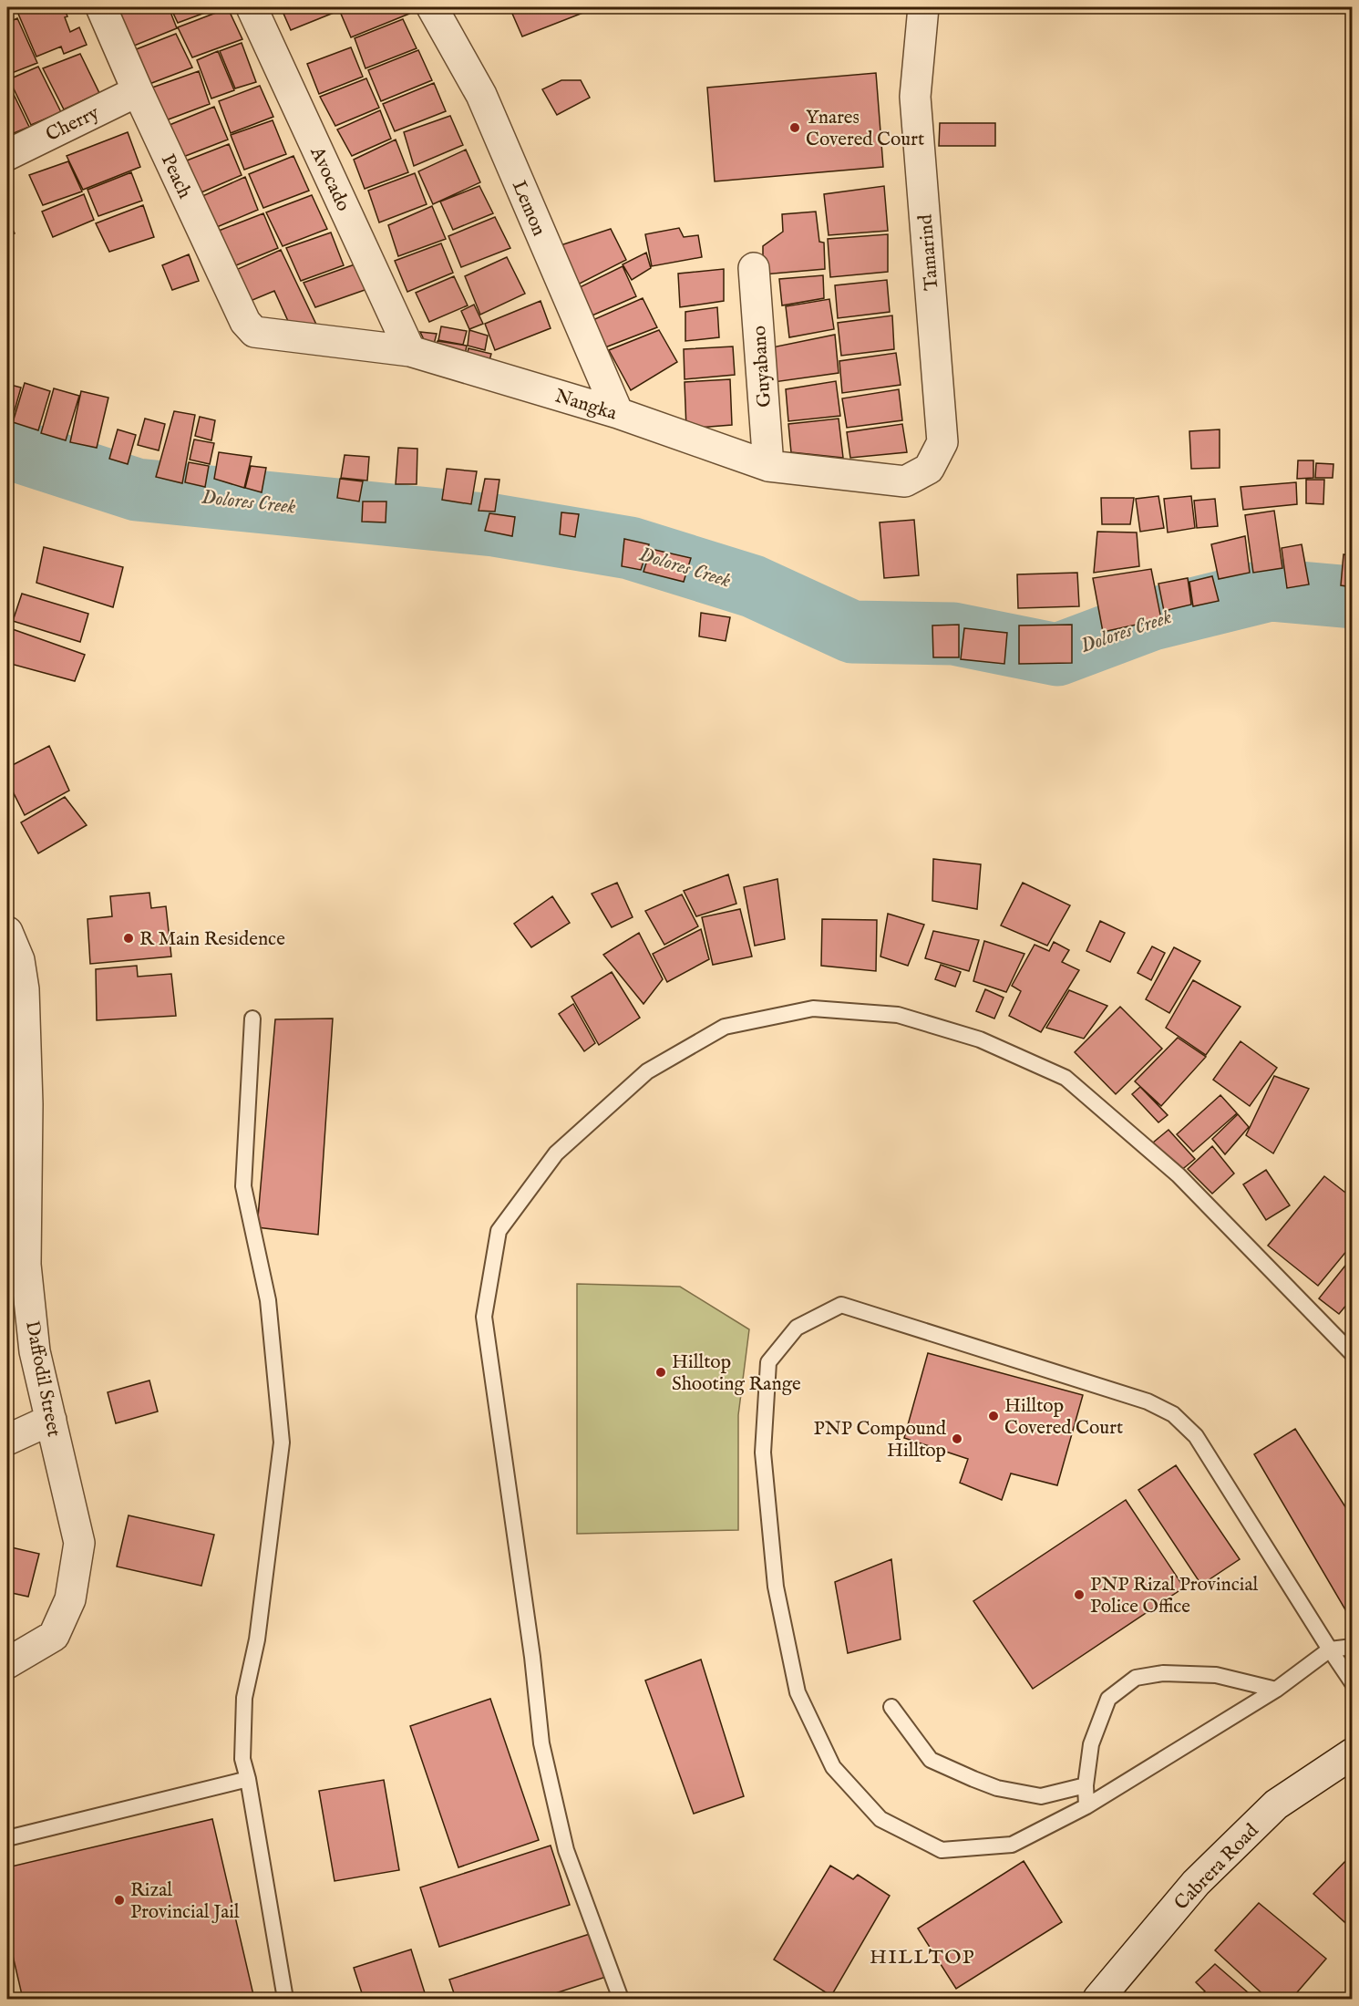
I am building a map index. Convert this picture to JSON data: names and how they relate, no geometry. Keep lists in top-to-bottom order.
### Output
{
  "streets": {
    "street": [
      "Cherry",
      "Peach",
      "Avocado",
      "Lemon",
      "Tamarind",
      "Guyabano",
      "Nangka",
      "Daffodil Street",
      "Cabrera Road"
    ]
  },
  "crossings": [
    ["Cherry", "Peach"],
    ["Peach", "Nangka"],
    ["Avocado", "Nangka"],
    ["Lemon", "Nangka"],
    ["Tamarind", "Nangka"],
    ["Guyabano", "Nangka"]
  ],
  "districts": ["HILLTOP"],
  "water": ["Dolores Creek"],
  "places": [
    "Ynares Covered Court",
    "R Main Residence",
    "Hilltop Shooting Range",
    "Hilltop Covered Court",
    "PNP Compound Hilltop",
    "PNP Rizal Provincial Police Office",
    "Rizal Provincial Jail"
  ]
}
